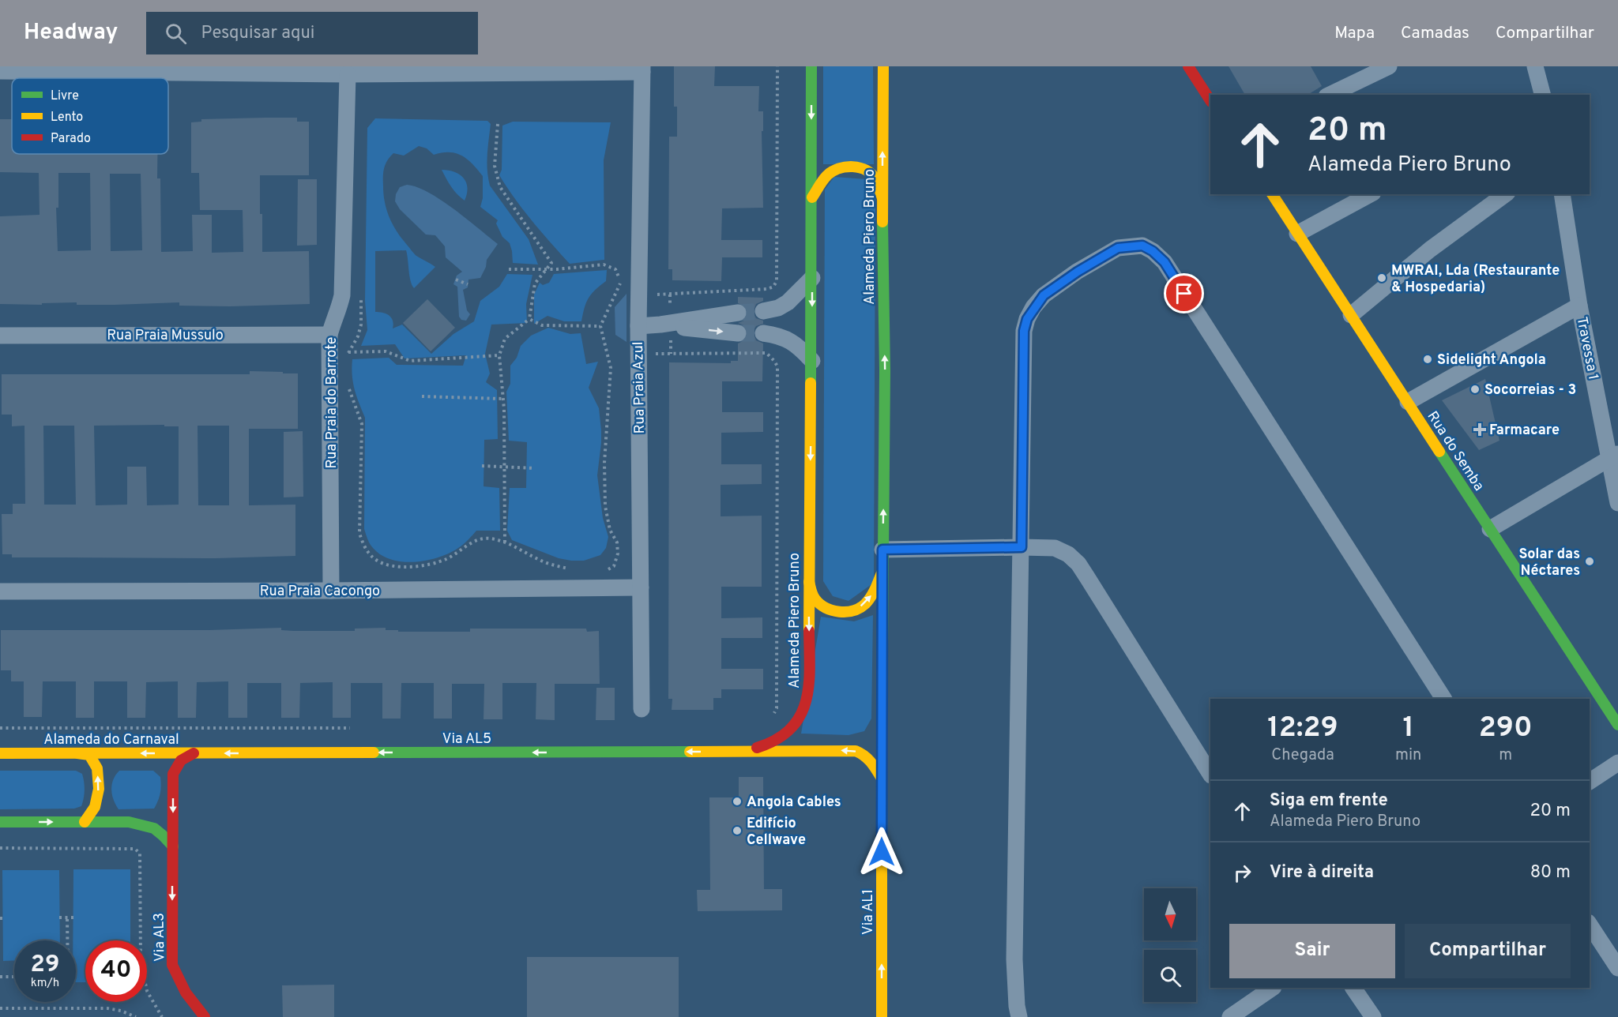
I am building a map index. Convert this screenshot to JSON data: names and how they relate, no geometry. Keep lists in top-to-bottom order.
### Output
{
  "streets": {
    "street": [
      "Alameda Piero Bruno",
      "Rua Praia Mussulo",
      "Travessa 1",
      "Rua Praia Azul",
      "Rua Praia do Barrote",
      "Rua do Semba",
      "Rua Praia Cacongo",
      "Via AL5",
      "Alameda do Carnaval",
      "Via AL1",
      "Via AL3"
    ]
  },
  "crossings": [
    ["Alameda Piero Bruno", "Via AL5"],
    ["Alameda Piero Bruno", "Via AL1"],
    ["Rua Praia Mussulo", "Rua Praia do Barrote"],
    ["Rua Praia Azul", "Rua Praia Cacongo"],
    ["Rua Praia do Barrote", "Rua Praia Cacongo"],
    ["Via AL5", "Alameda do Carnaval"],
    ["Alameda do Carnaval", "Via AL3"]
  ],
  "one_way": ["Via AL5", "Via AL1", "Via AL3"],
  "places": {
    "other": [
      "MWRAI, Lda (Restaurante & Hospedaria)",
      "Sidelight Angola",
      "Socorreias - 3",
      "Solar das Néctares",
      "Angola Cables",
      "Edifício Cellwave"
    ],
    "health": ["Farmacare"]
  },
  "legend": ["Livre", "Lento", "Parado"],
  "north": "bottom",
  "page": {
    "header": "Headway",
    "search": "Pesquisar aqui",
    "nav": ["Mapa", "Camadas", "Compartilhar"],
    "turn": ["20 m", "Alameda Piero Bruno"],
    "eta": [
      "12:29",
      "Chegada",
      "1",
      "min",
      "290",
      "m"
    ],
    "list": [
      {
        "name": "Siga em frente",
        "note": "Alameda Piero Bruno",
        "value": "20 m"
      },
      {
        "name": "Vire à direita",
        "value": "80 m"
      }
    ],
    "buttons": ["Sair", "Compartilhar"],
    "speed": "29 km/h",
    "limit": "40"
  }
}
